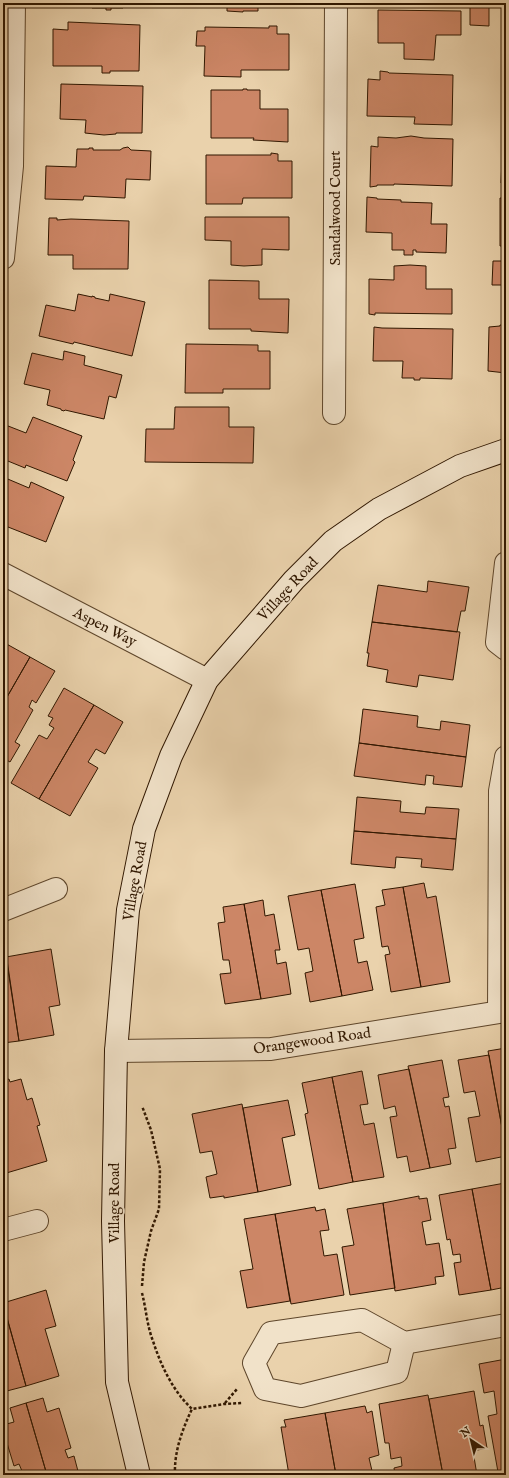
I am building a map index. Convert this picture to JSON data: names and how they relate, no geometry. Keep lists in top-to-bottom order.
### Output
{
  "streets": {
    "street": [
      "Sandalwood Court",
      "Village Road",
      "Aspen Way",
      "Orangewood Road"
    ]
  },
  "crossings": [
    ["Village Road", "Aspen Way"],
    ["Village Road", "Orangewood Road"]
  ],
  "north": "top left"
}
